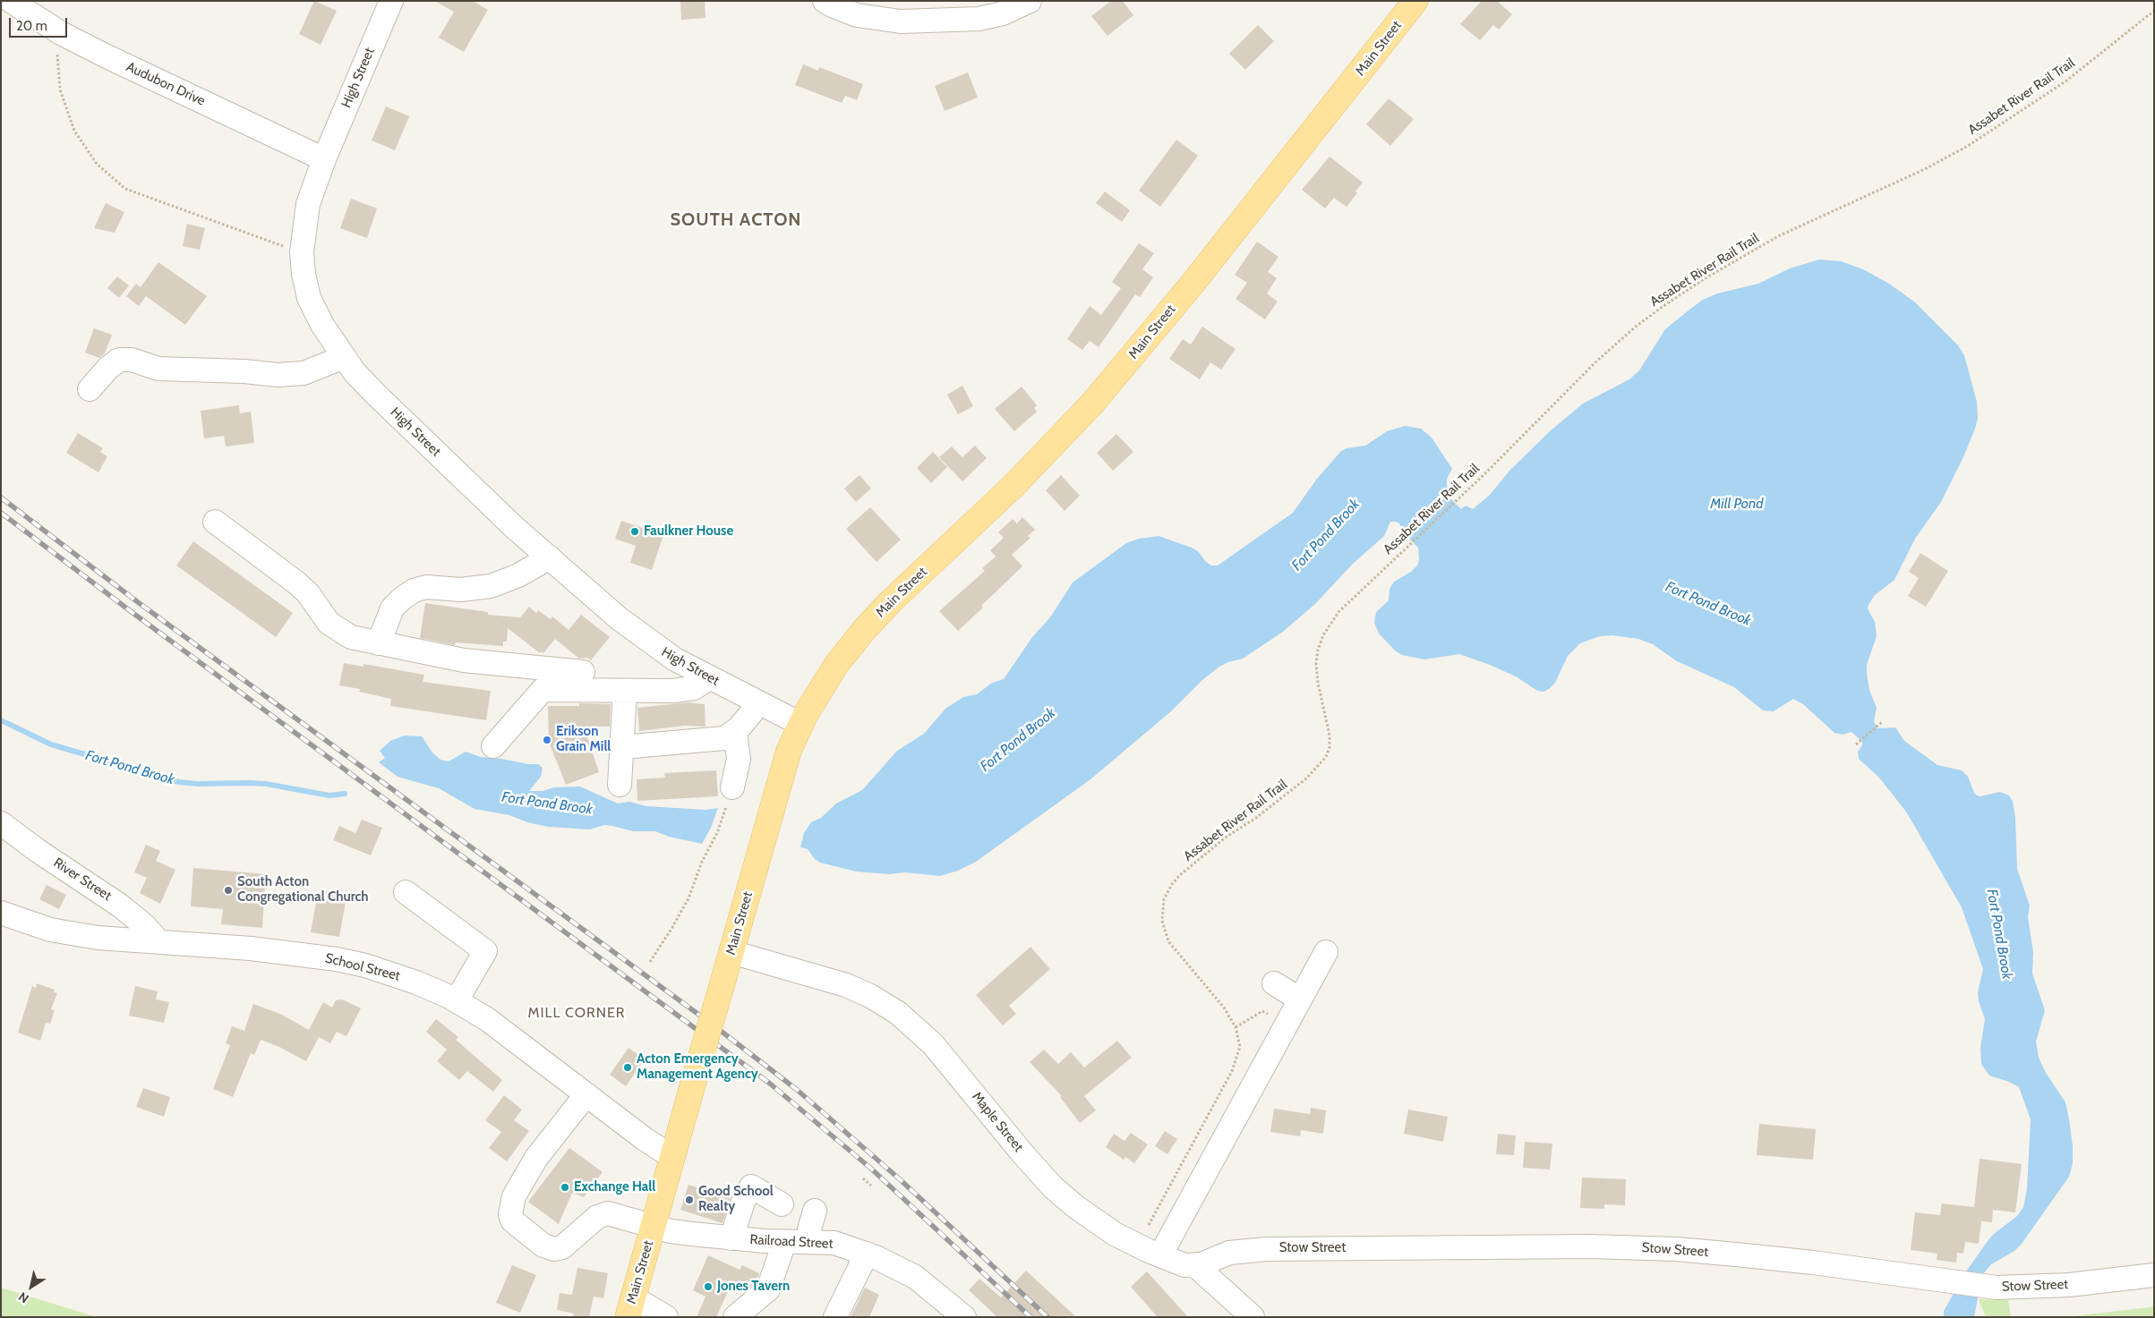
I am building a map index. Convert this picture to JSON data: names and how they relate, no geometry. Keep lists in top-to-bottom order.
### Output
{
  "streets": {
    "main road": ["Main Street"],
    "street": [
      "High Street",
      "Audubon Drive",
      "River Street",
      "School Street",
      "Maple Street",
      "Railroad Street",
      "Stow Street"
    ],
    "path": ["Assabet River Rail Trail"]
  },
  "crossings": [
    ["Main Street", "High Street"],
    ["Main Street", "School Street"],
    ["Main Street", "Maple Street"],
    ["Main Street", "Railroad Street"],
    ["High Street", "Audubon Drive"],
    ["River Street", "School Street"],
    ["School Street", "Railroad Street"],
    ["Maple Street", "Stow Street"]
  ],
  "districts": ["SOUTH ACTON", "MILL CORNER"],
  "water": ["Mill Pond", "Fort Pond Brook"],
  "places": [
    "Faulkner House",
    "Erikson Grain Mill",
    "South Acton Congregational Church",
    "Acton Emergency Management Agency",
    "Exchange Hall",
    "Good School Realty",
    "Jones Tavern"
  ],
  "scale_bar": "20 m",
  "north": "bottom left"
}
